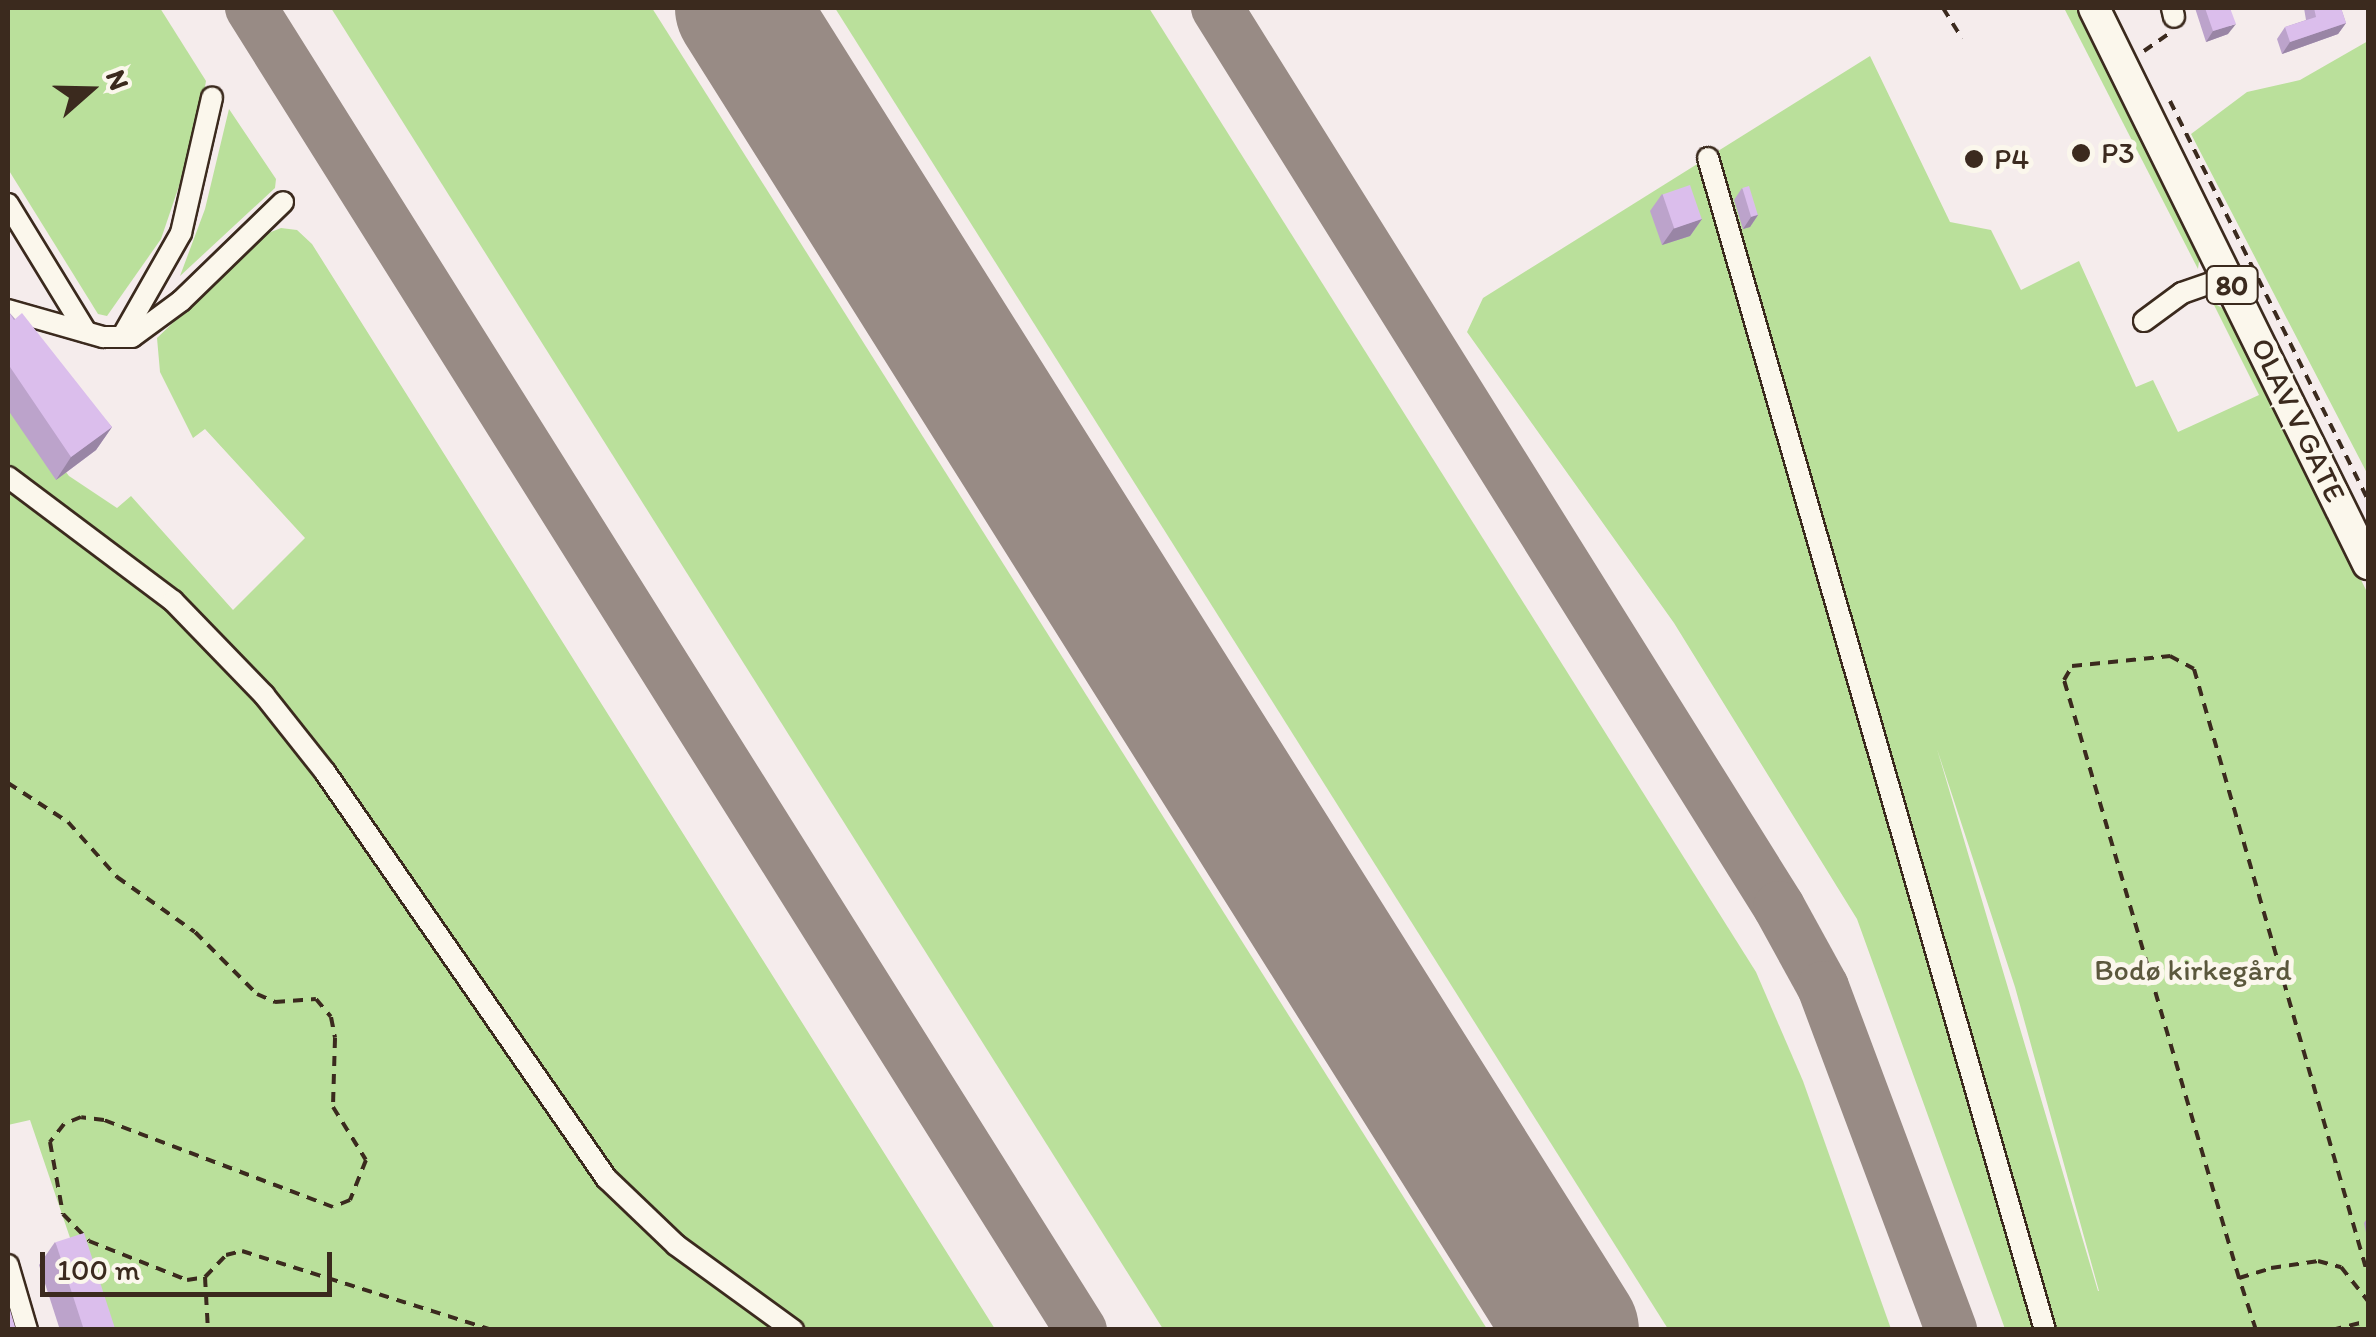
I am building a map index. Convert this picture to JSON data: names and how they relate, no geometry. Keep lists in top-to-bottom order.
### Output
{
  "streets": {
    "highway": ["80", "OLAV V GATE"]
  },
  "parks": ["Bodø kirkegård"],
  "places": ["P3", "P4"],
  "scale_bar": "100 m",
  "north": "right"
}
